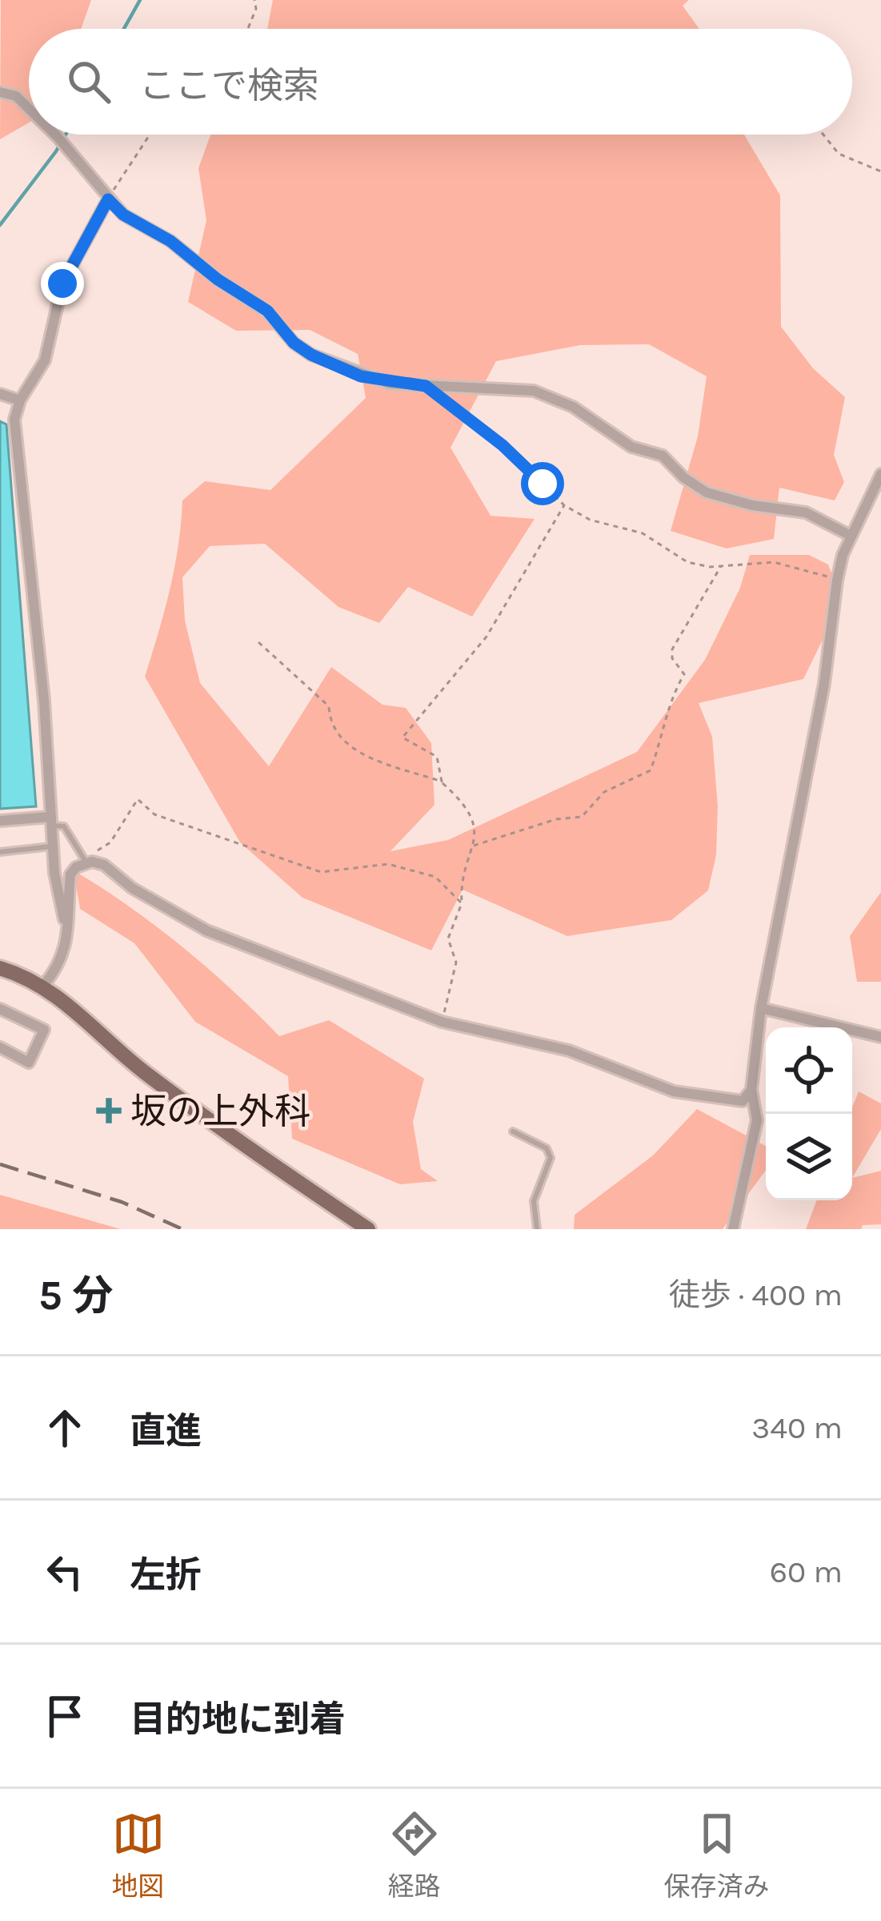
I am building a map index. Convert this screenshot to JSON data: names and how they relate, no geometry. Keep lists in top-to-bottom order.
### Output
{
  "places": {
    "health": ["坂の上外科"]
  },
  "page": {
    "search": "ここで検索",
    "heading": ["5 分", "徒歩 · 400 m"],
    "list": [
      ["直進", "340 m"],
      ["左折", "60 m"],
      "目的地に到着"
    ],
    "nav": ["地図", "経路", "保存済み"]
  }
}
